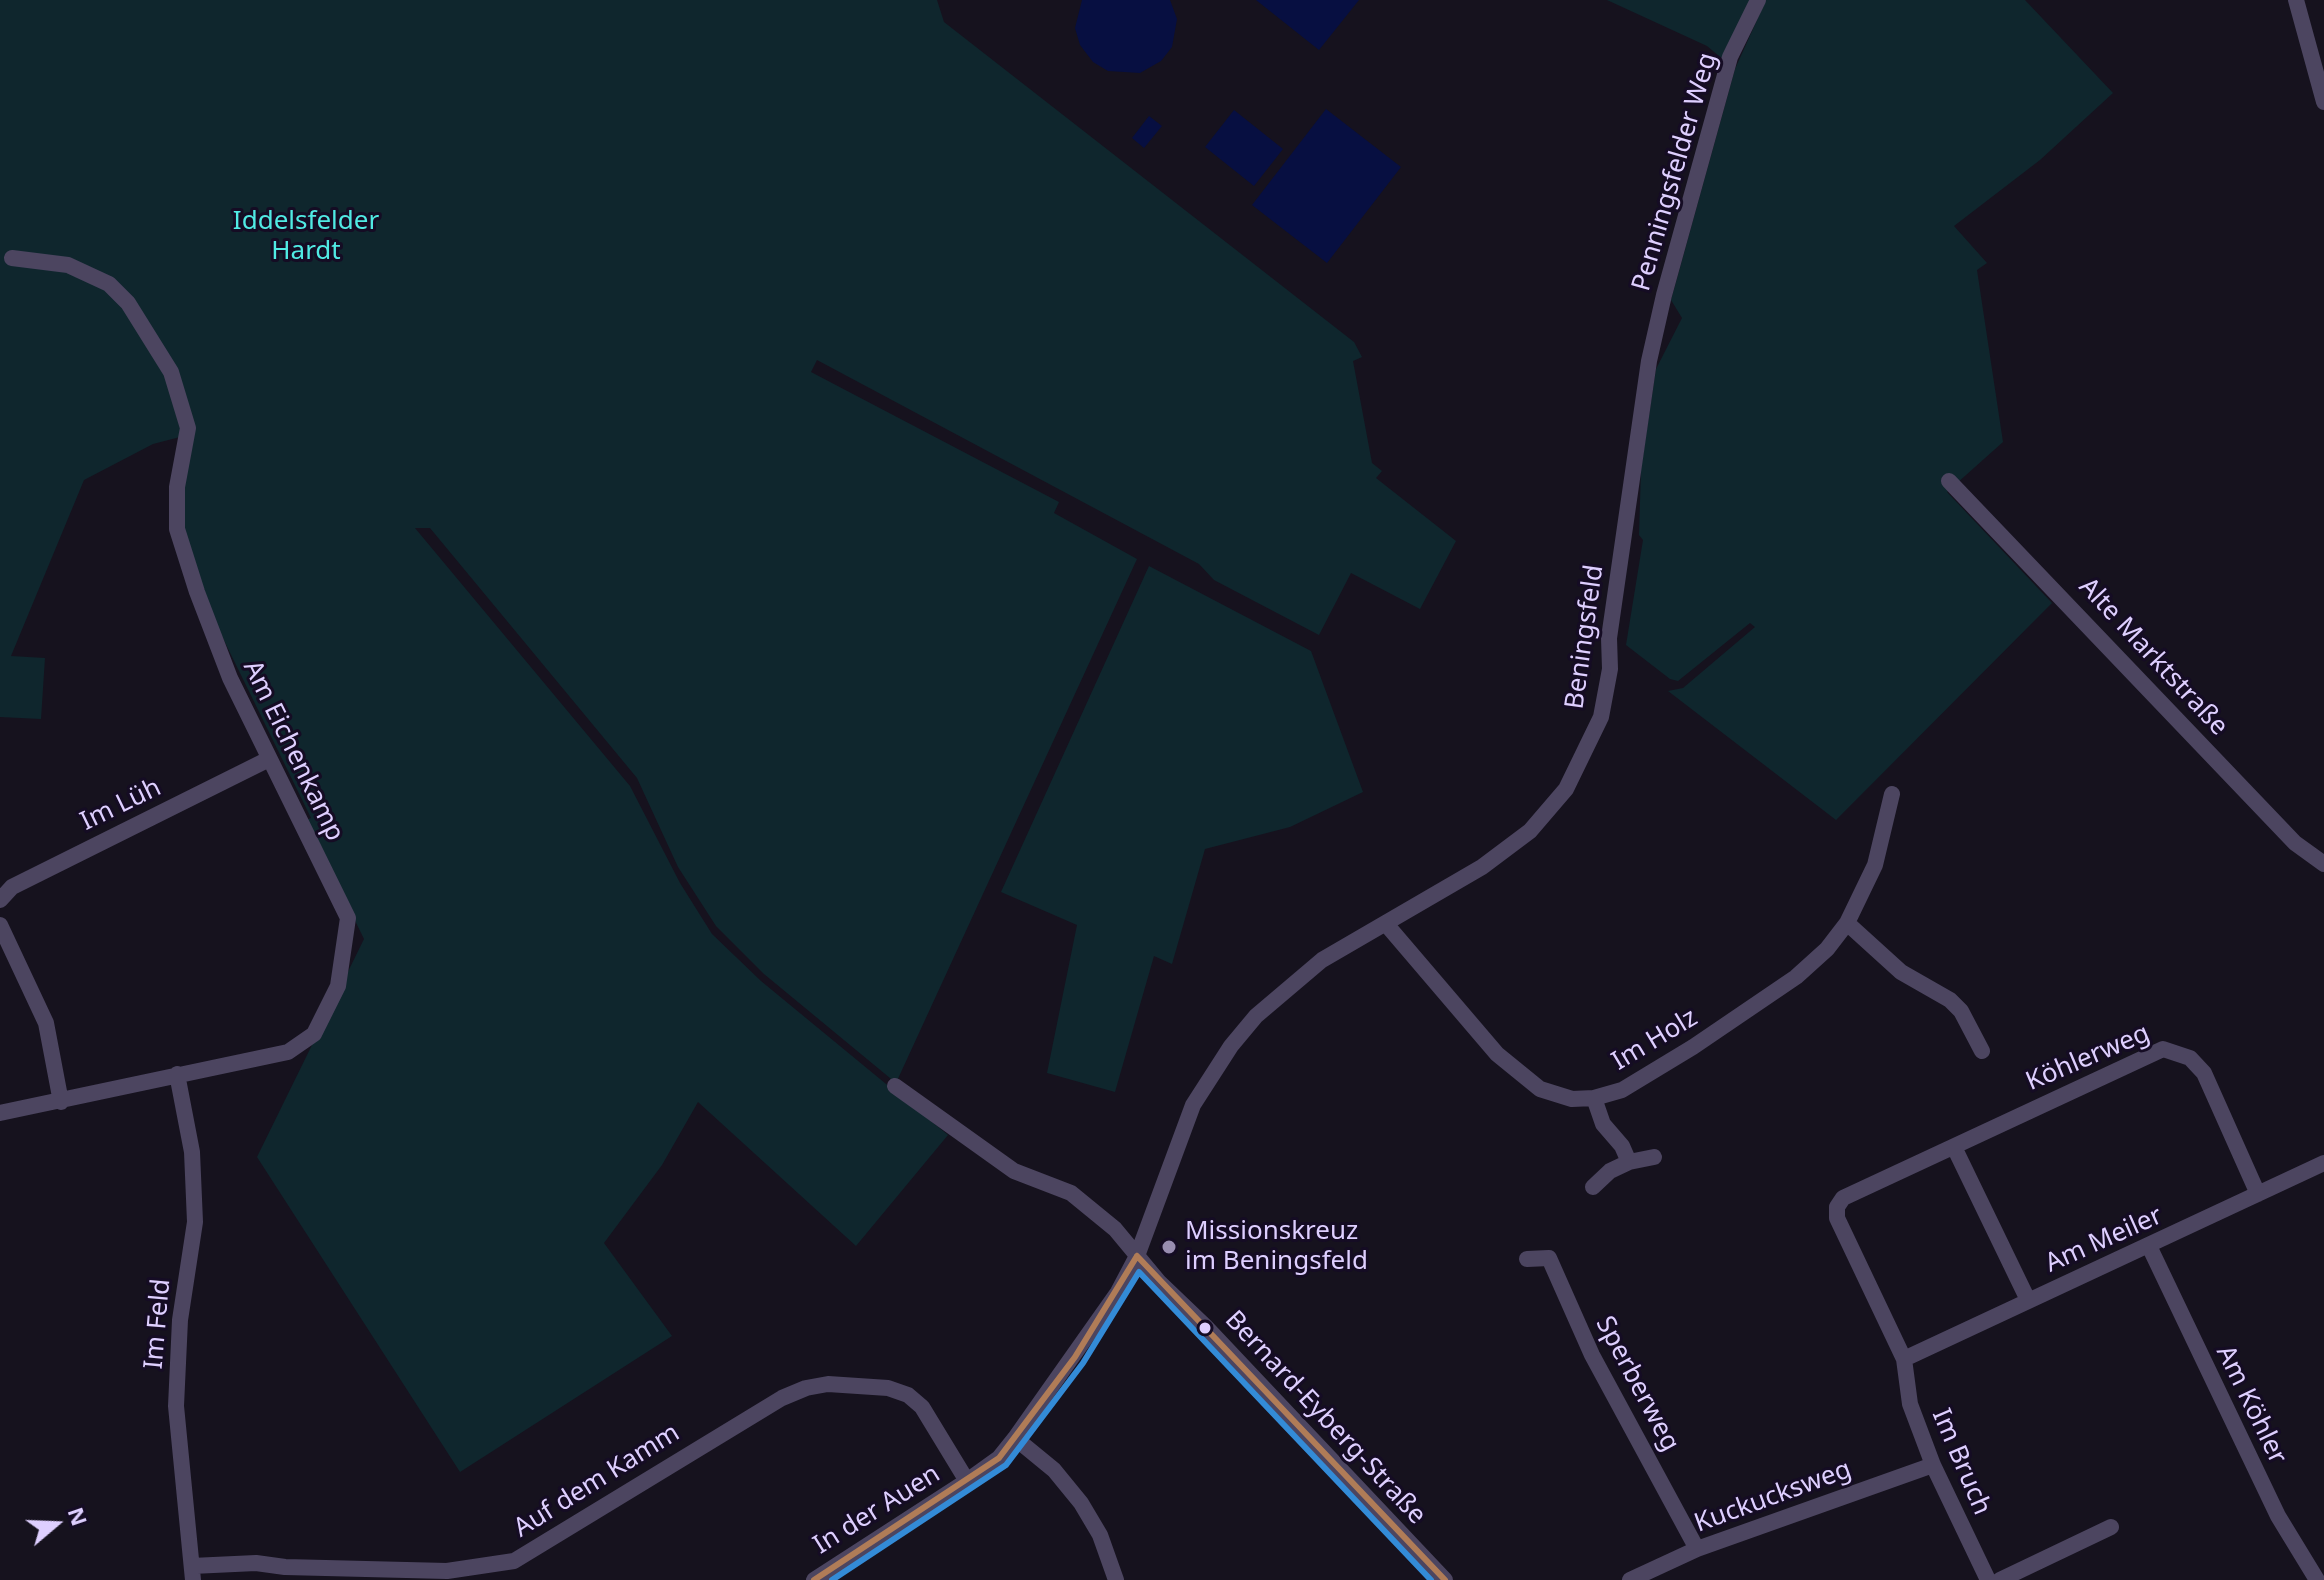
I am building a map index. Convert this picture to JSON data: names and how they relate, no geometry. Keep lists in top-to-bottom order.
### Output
{
  "streets": {
    "street": [
      "Penningsfelder Weg",
      "Beningsfeld",
      "Alte Marktstraße",
      "Am Eichenkamp",
      "Im Lüh",
      "Im Holz",
      "Köhlerweg",
      "Am Meiler",
      "Im Feld",
      "Sperberweg",
      "Am Köhler",
      "Bernard-Eyberg-Straße",
      "Im Bruch",
      "Auf dem Kamm",
      "Kuckucksweg",
      "In der Auen"
    ]
  },
  "crossings": [
    ["Penningsfelder Weg", "Beningsfeld"],
    ["Beningsfeld", "Im Holz"],
    ["Beningsfeld", "Bernard-Eyberg-Straße"],
    ["Beningsfeld", "Auf dem Kamm"],
    ["Beningsfeld", "In der Auen"],
    ["Am Eichenkamp", "Im Lüh"],
    ["Am Eichenkamp", "Im Feld"],
    ["Köhlerweg", "Am Meiler"],
    ["Köhlerweg", "Im Bruch"],
    ["Am Meiler", "Am Köhler"],
    ["Am Meiler", "Im Bruch"],
    ["Im Feld", "Auf dem Kamm"],
    ["Sperberweg", "Kuckucksweg"],
    ["Im Bruch", "Kuckucksweg"],
    ["Auf dem Kamm", "In der Auen"]
  ],
  "parks": ["Iddelsfelder Hardt"],
  "places": ["Missionskreuz im Beningsfeld"],
  "north": "right"
}
